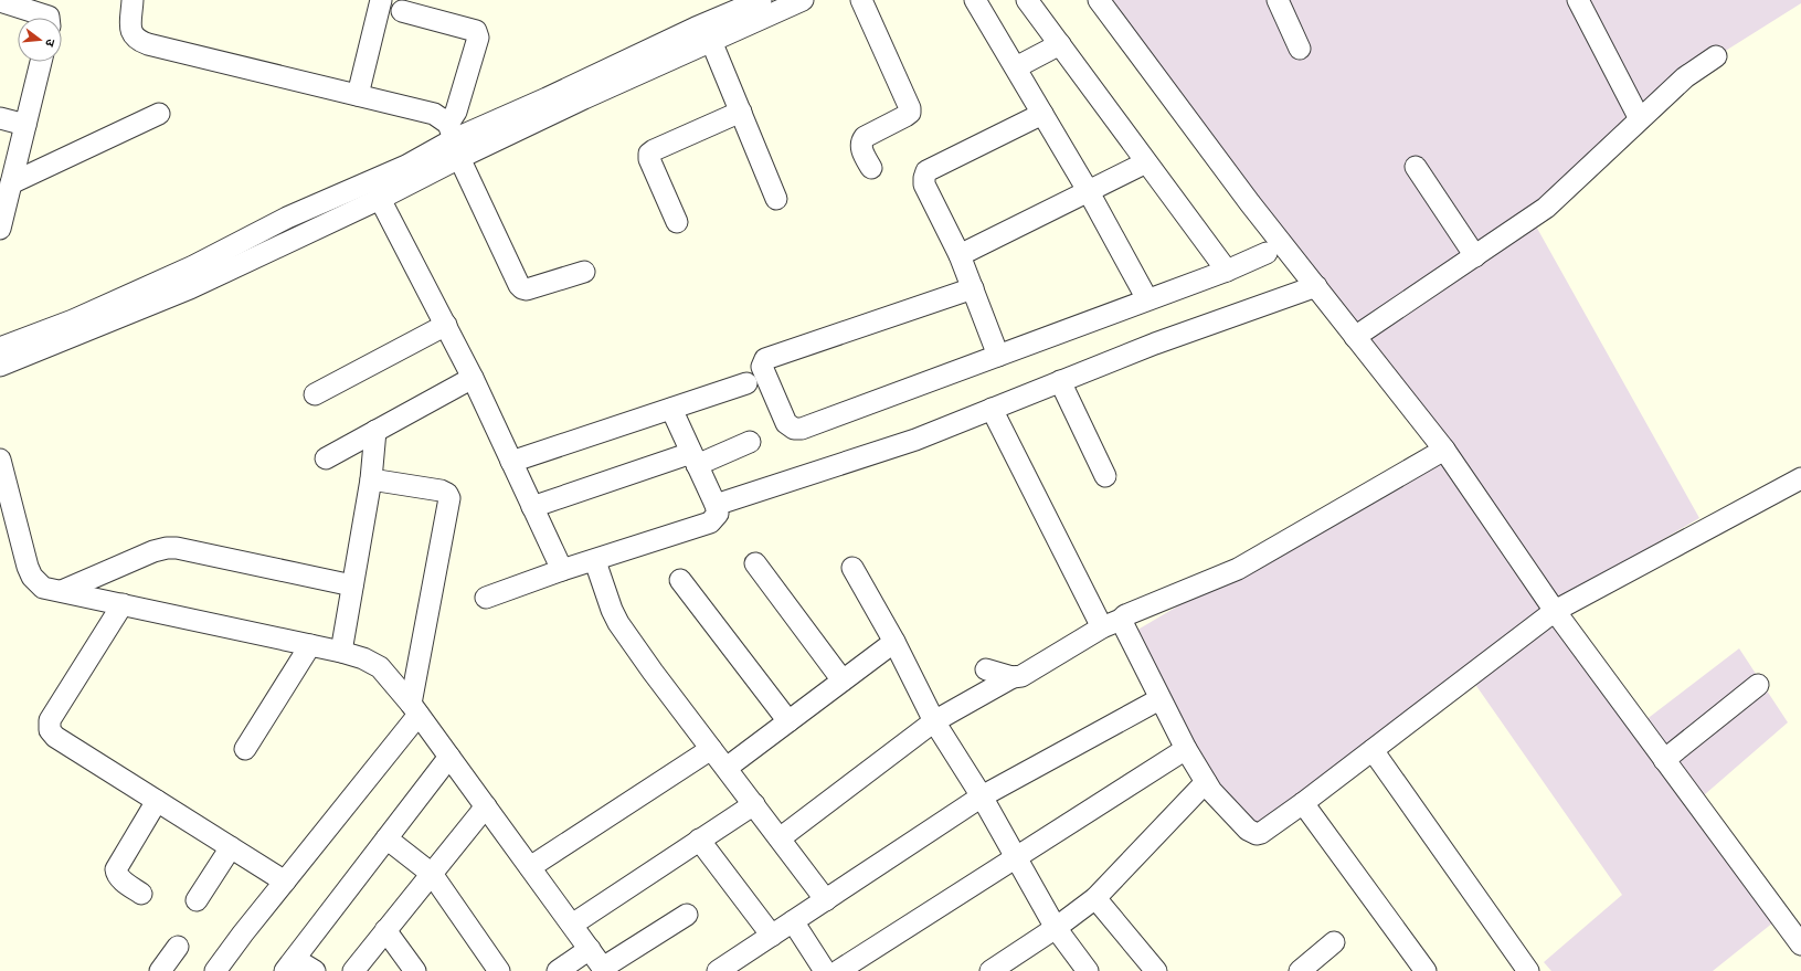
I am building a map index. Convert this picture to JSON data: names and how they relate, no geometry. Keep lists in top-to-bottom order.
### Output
{
  "north": "right"
}
